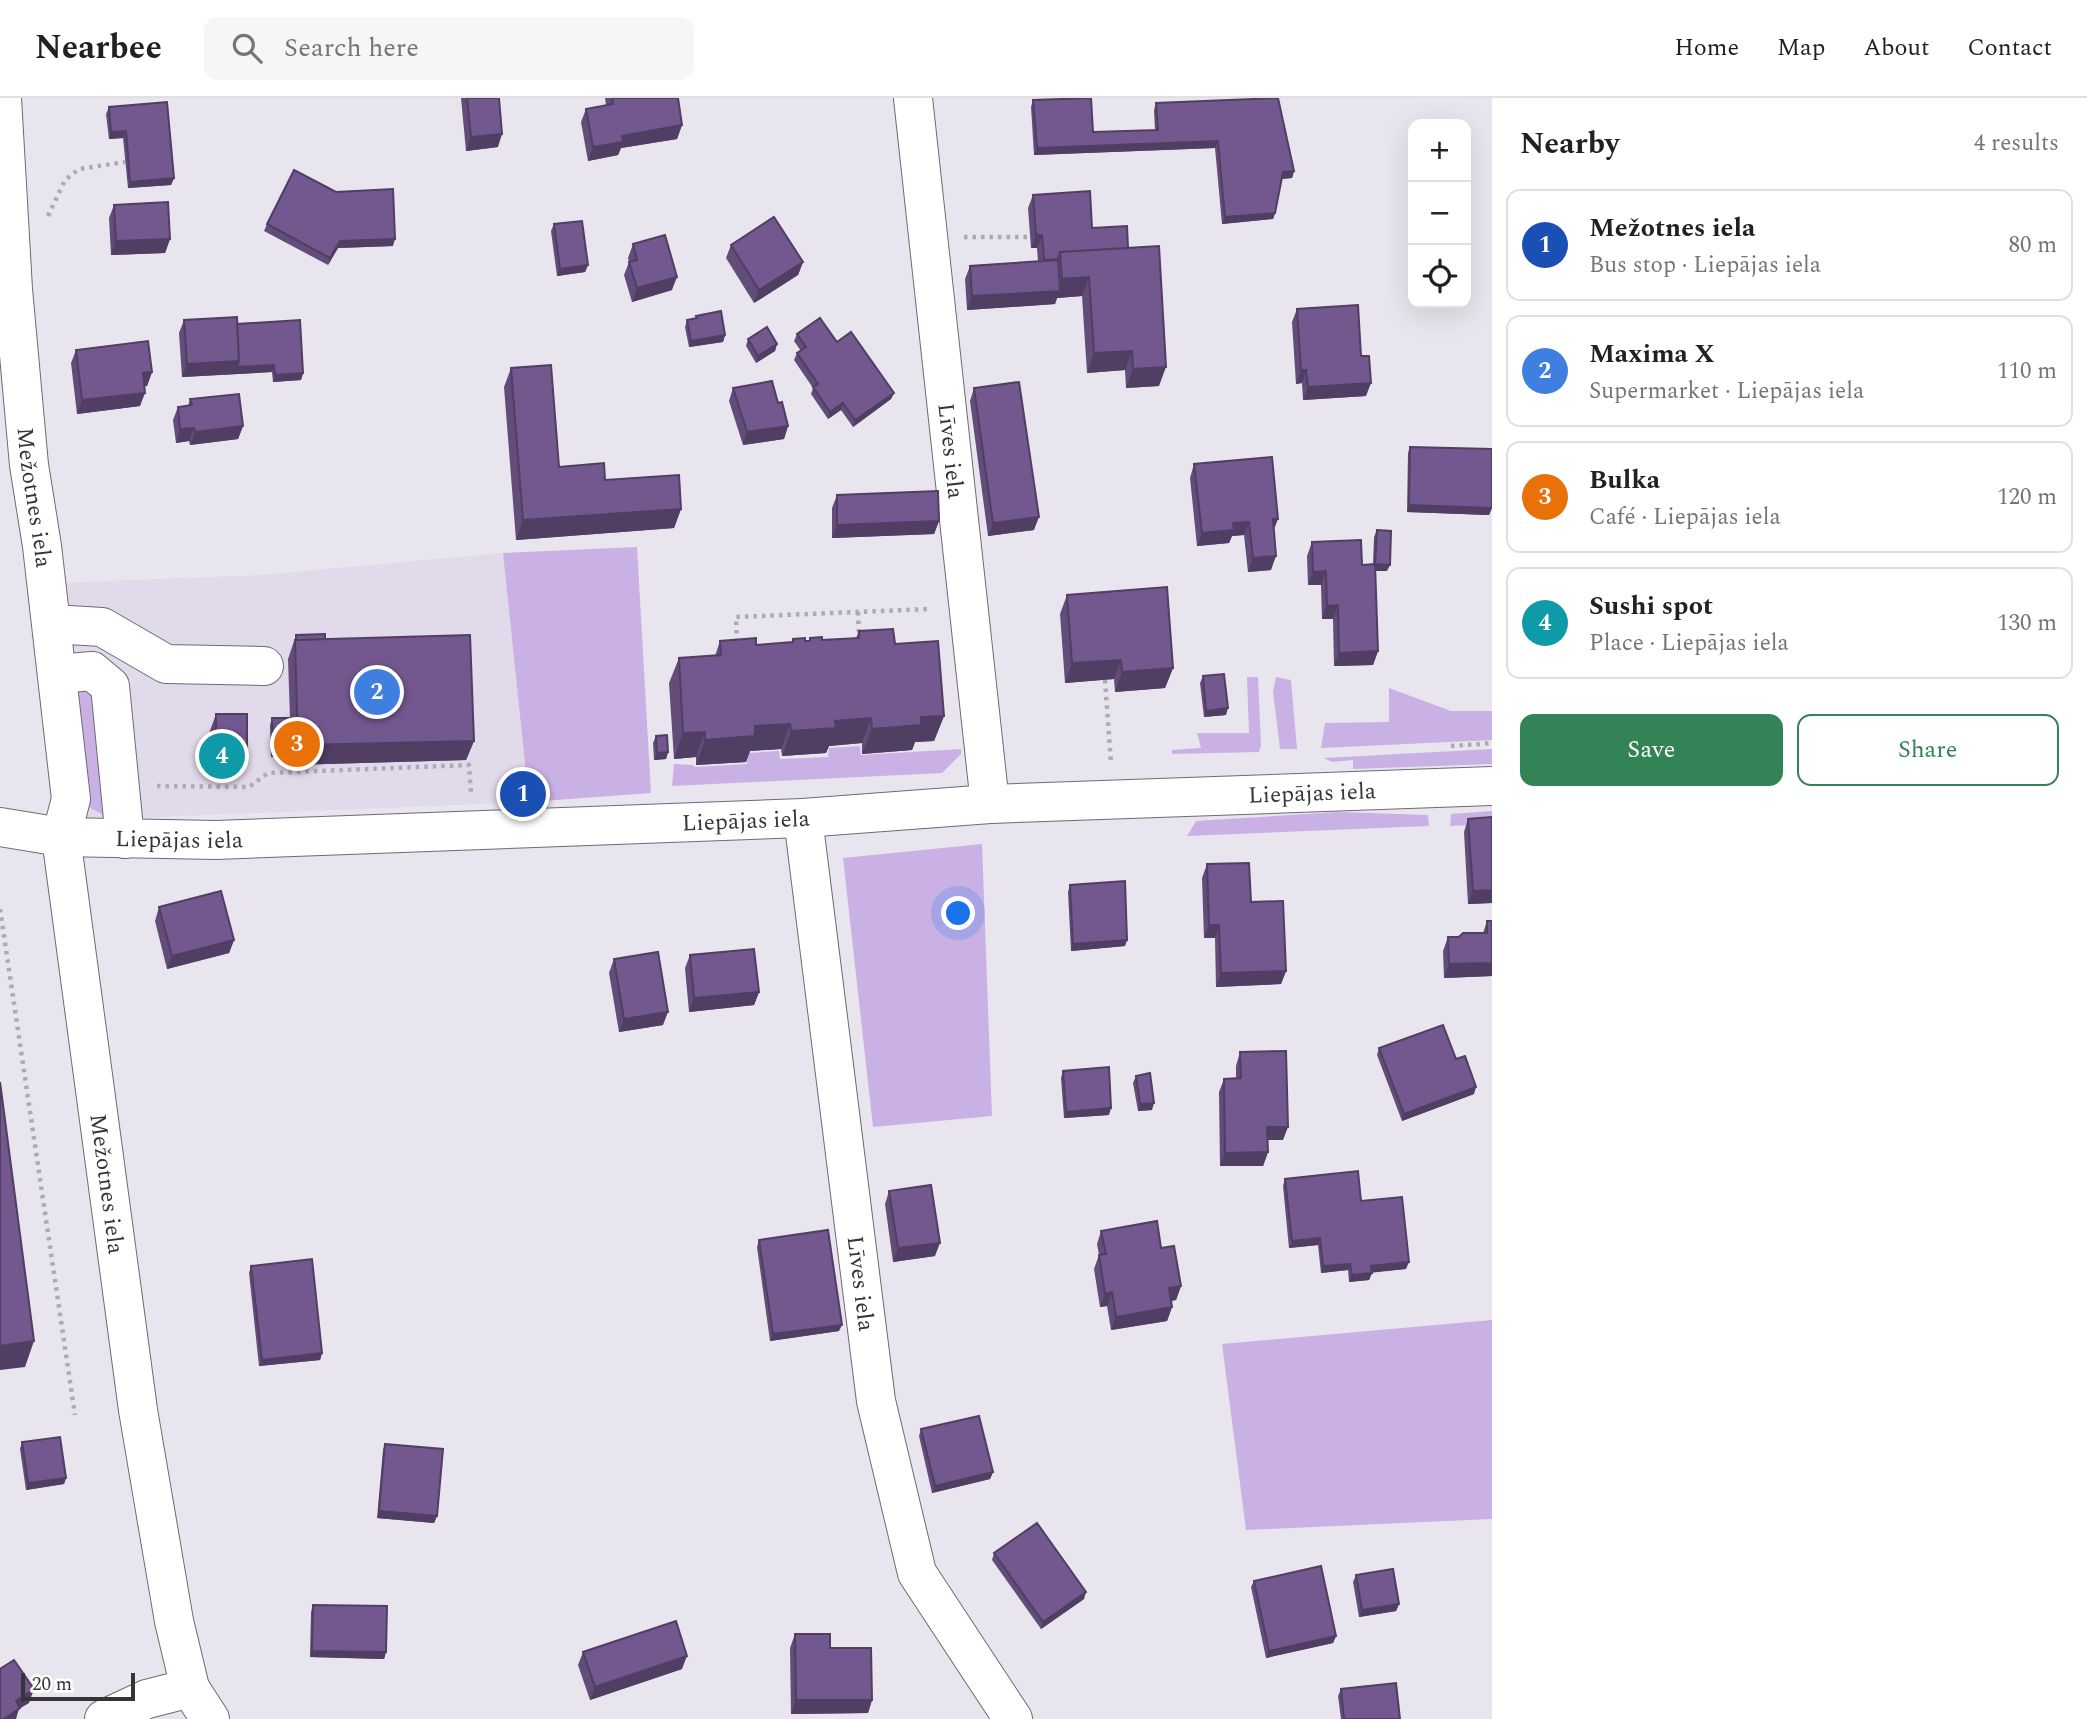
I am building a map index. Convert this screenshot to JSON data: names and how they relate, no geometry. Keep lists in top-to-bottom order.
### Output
{
  "streets": {
    "street": ["Līves iela", "Mežotnes iela", "Liepājas iela"]
  },
  "crossings": [
    ["Līves iela", "Liepājas iela"],
    ["Mežotnes iela", "Liepājas iela"]
  ],
  "scale_bar": "20 m",
  "page": {
    "header": "Nearbee",
    "search": "Search here",
    "nav": [
      "Home",
      "Map",
      "About",
      "Contact"
    ],
    "heading": ["Nearby", "4 results"],
    "map_buttons": ["+", "−"],
    "list": [
      {
        "mark": "1",
        "name": "Mežotnes iela",
        "note": "Bus stop · Liepājas iela",
        "value": "80 m"
      },
      {
        "mark": "2",
        "name": "Maxima X",
        "note": "Supermarket · Liepājas iela",
        "value": "110 m"
      },
      {
        "mark": "3",
        "name": "Bulka",
        "note": "Café · Liepājas iela",
        "value": "120 m"
      },
      {
        "mark": "4",
        "name": "Sushi spot",
        "note": "Place · Liepājas iela",
        "value": "130 m"
      }
    ],
    "pins": [
      "2",
      "3",
      "4",
      "1"
    ],
    "buttons": ["Save", "Share"],
    "scale": "20 m"
  }
}
